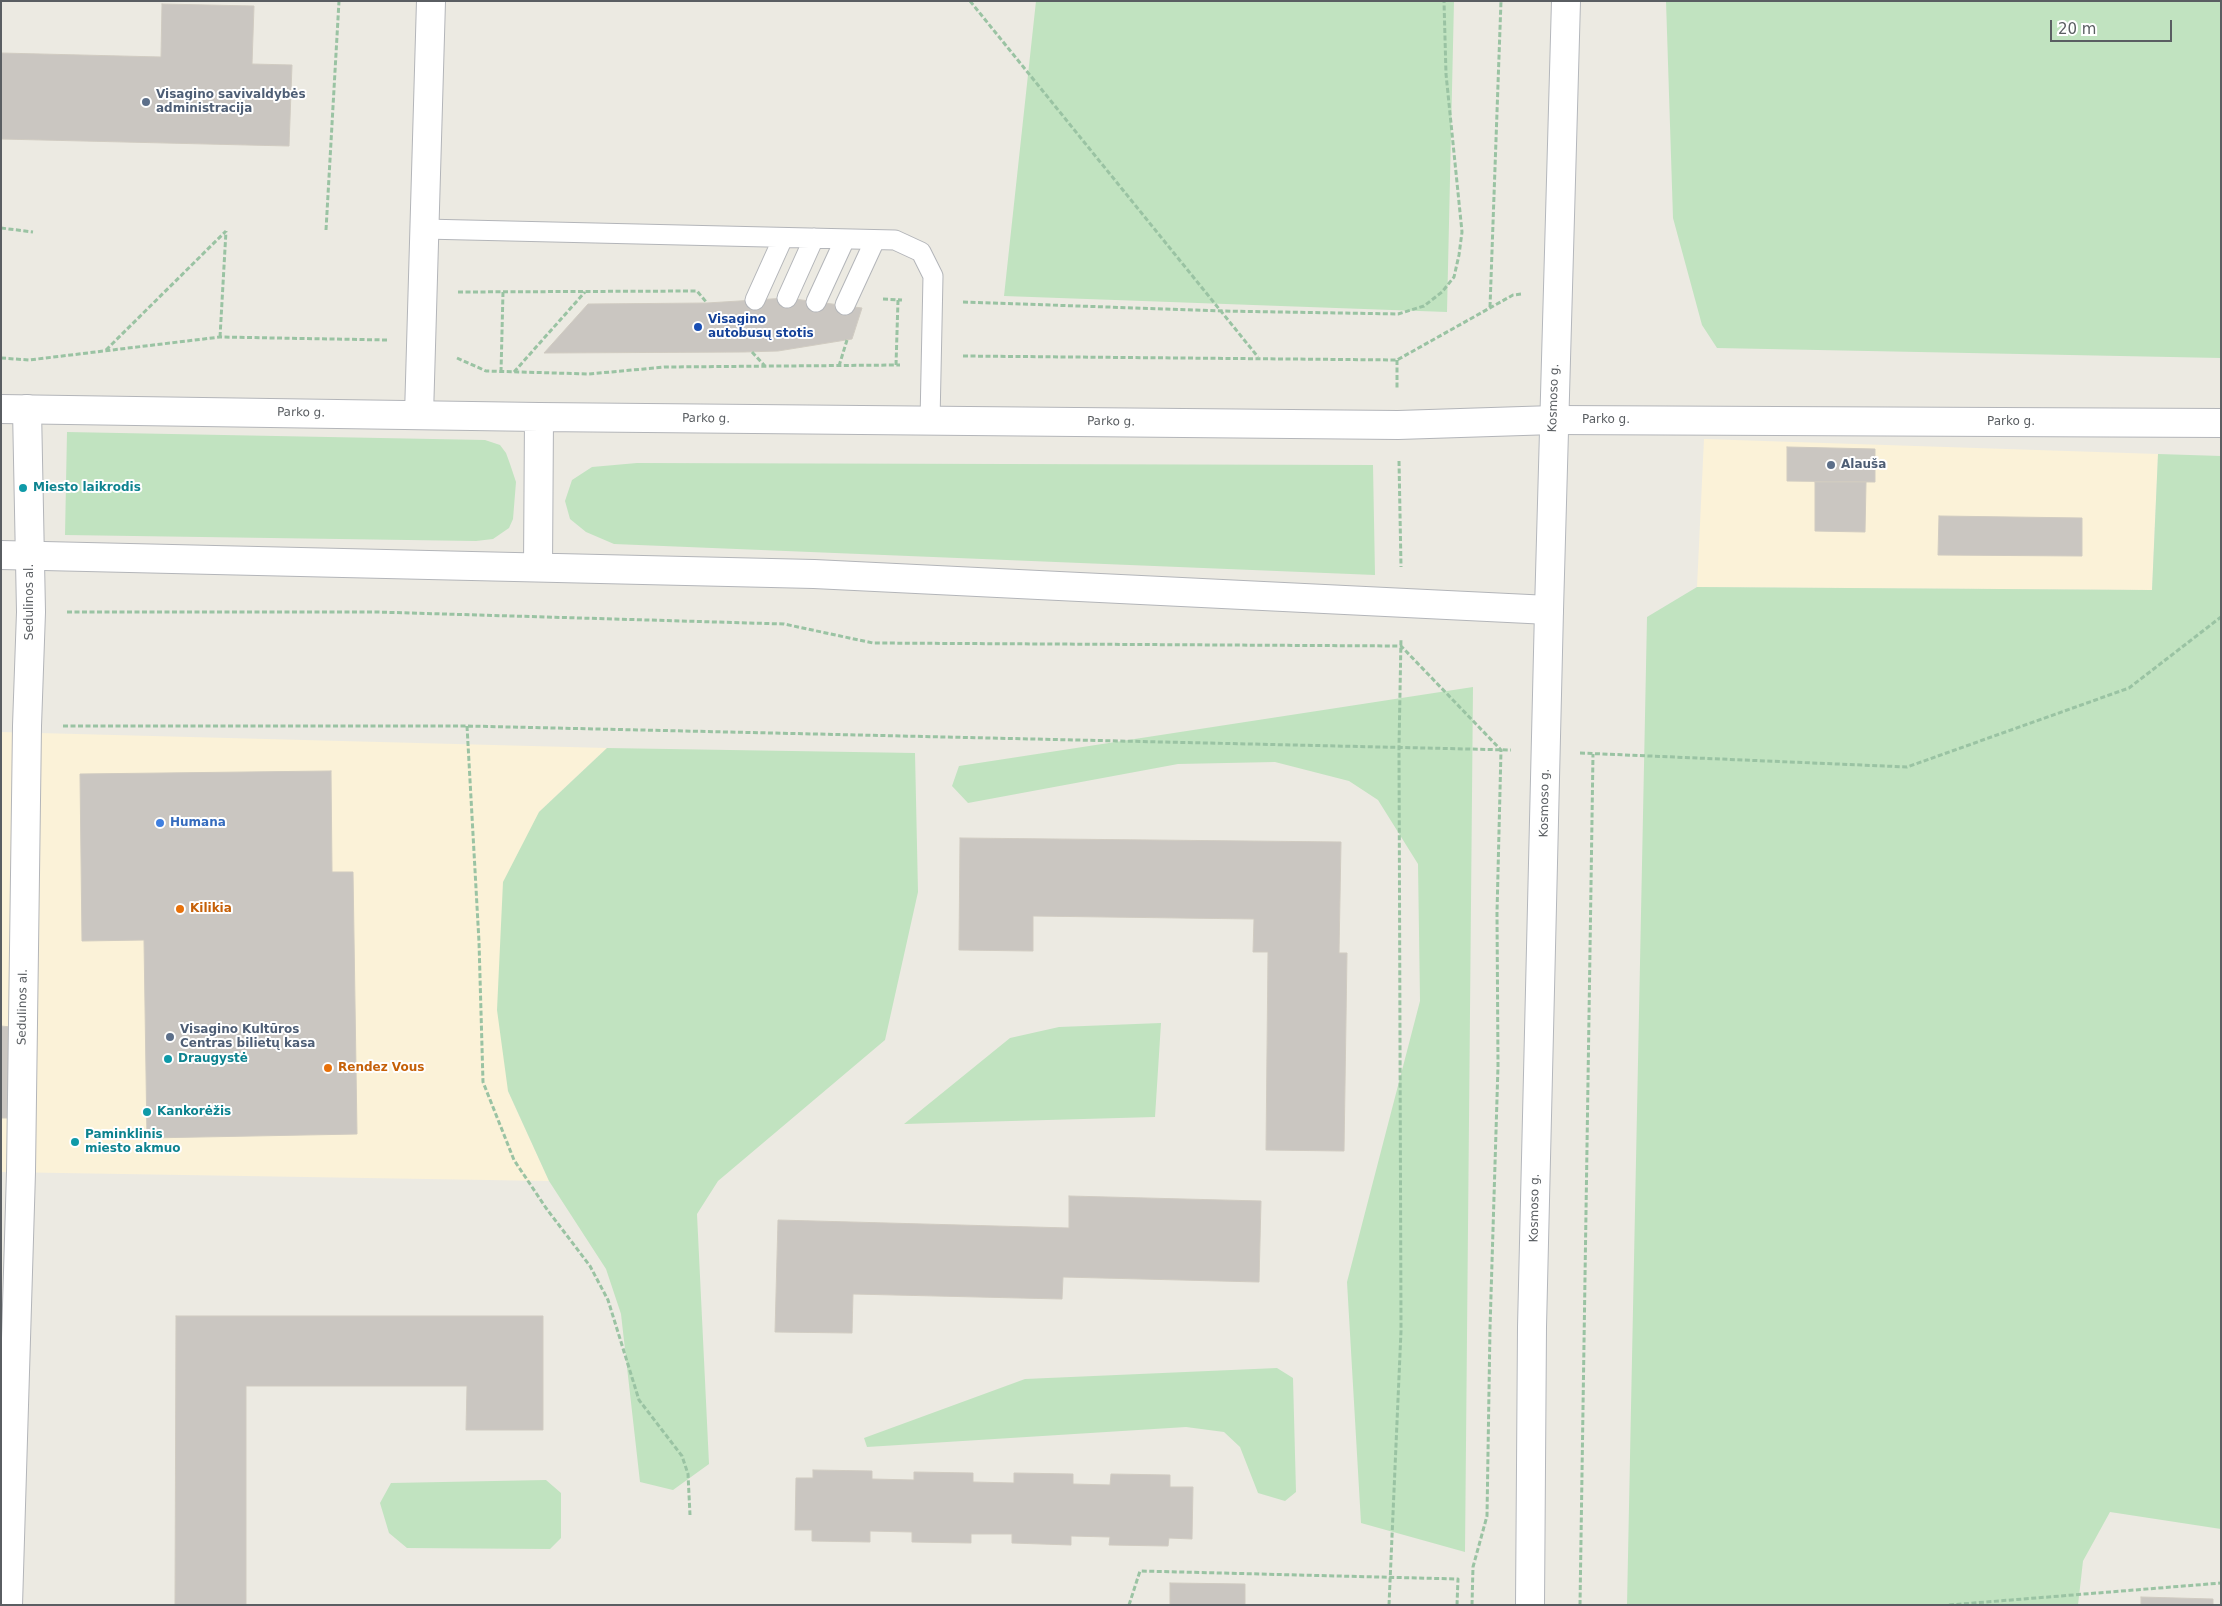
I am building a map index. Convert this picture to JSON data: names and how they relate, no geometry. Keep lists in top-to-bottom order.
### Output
{
  "streets": {
    "street": ["Kosmoso g.", "Parko g.", "Sedulinos al."]
  },
  "crossings": [
    ["Kosmoso g.", "Parko g."],
    ["Parko g.", "Sedulinos al."]
  ],
  "places": [
    "Visagino savivaldybės administracija",
    "Visagino autobusų stotis",
    "Alauša",
    "Miesto laikrodis",
    "Humana",
    "Kilikia",
    "Visagino Kultūros Centras bilietų kasa",
    "Draugystė",
    "Rendez Vous",
    "Kankorėžis",
    "Paminklinis miesto akmuo"
  ],
  "scale_bar": "20 m"
}
